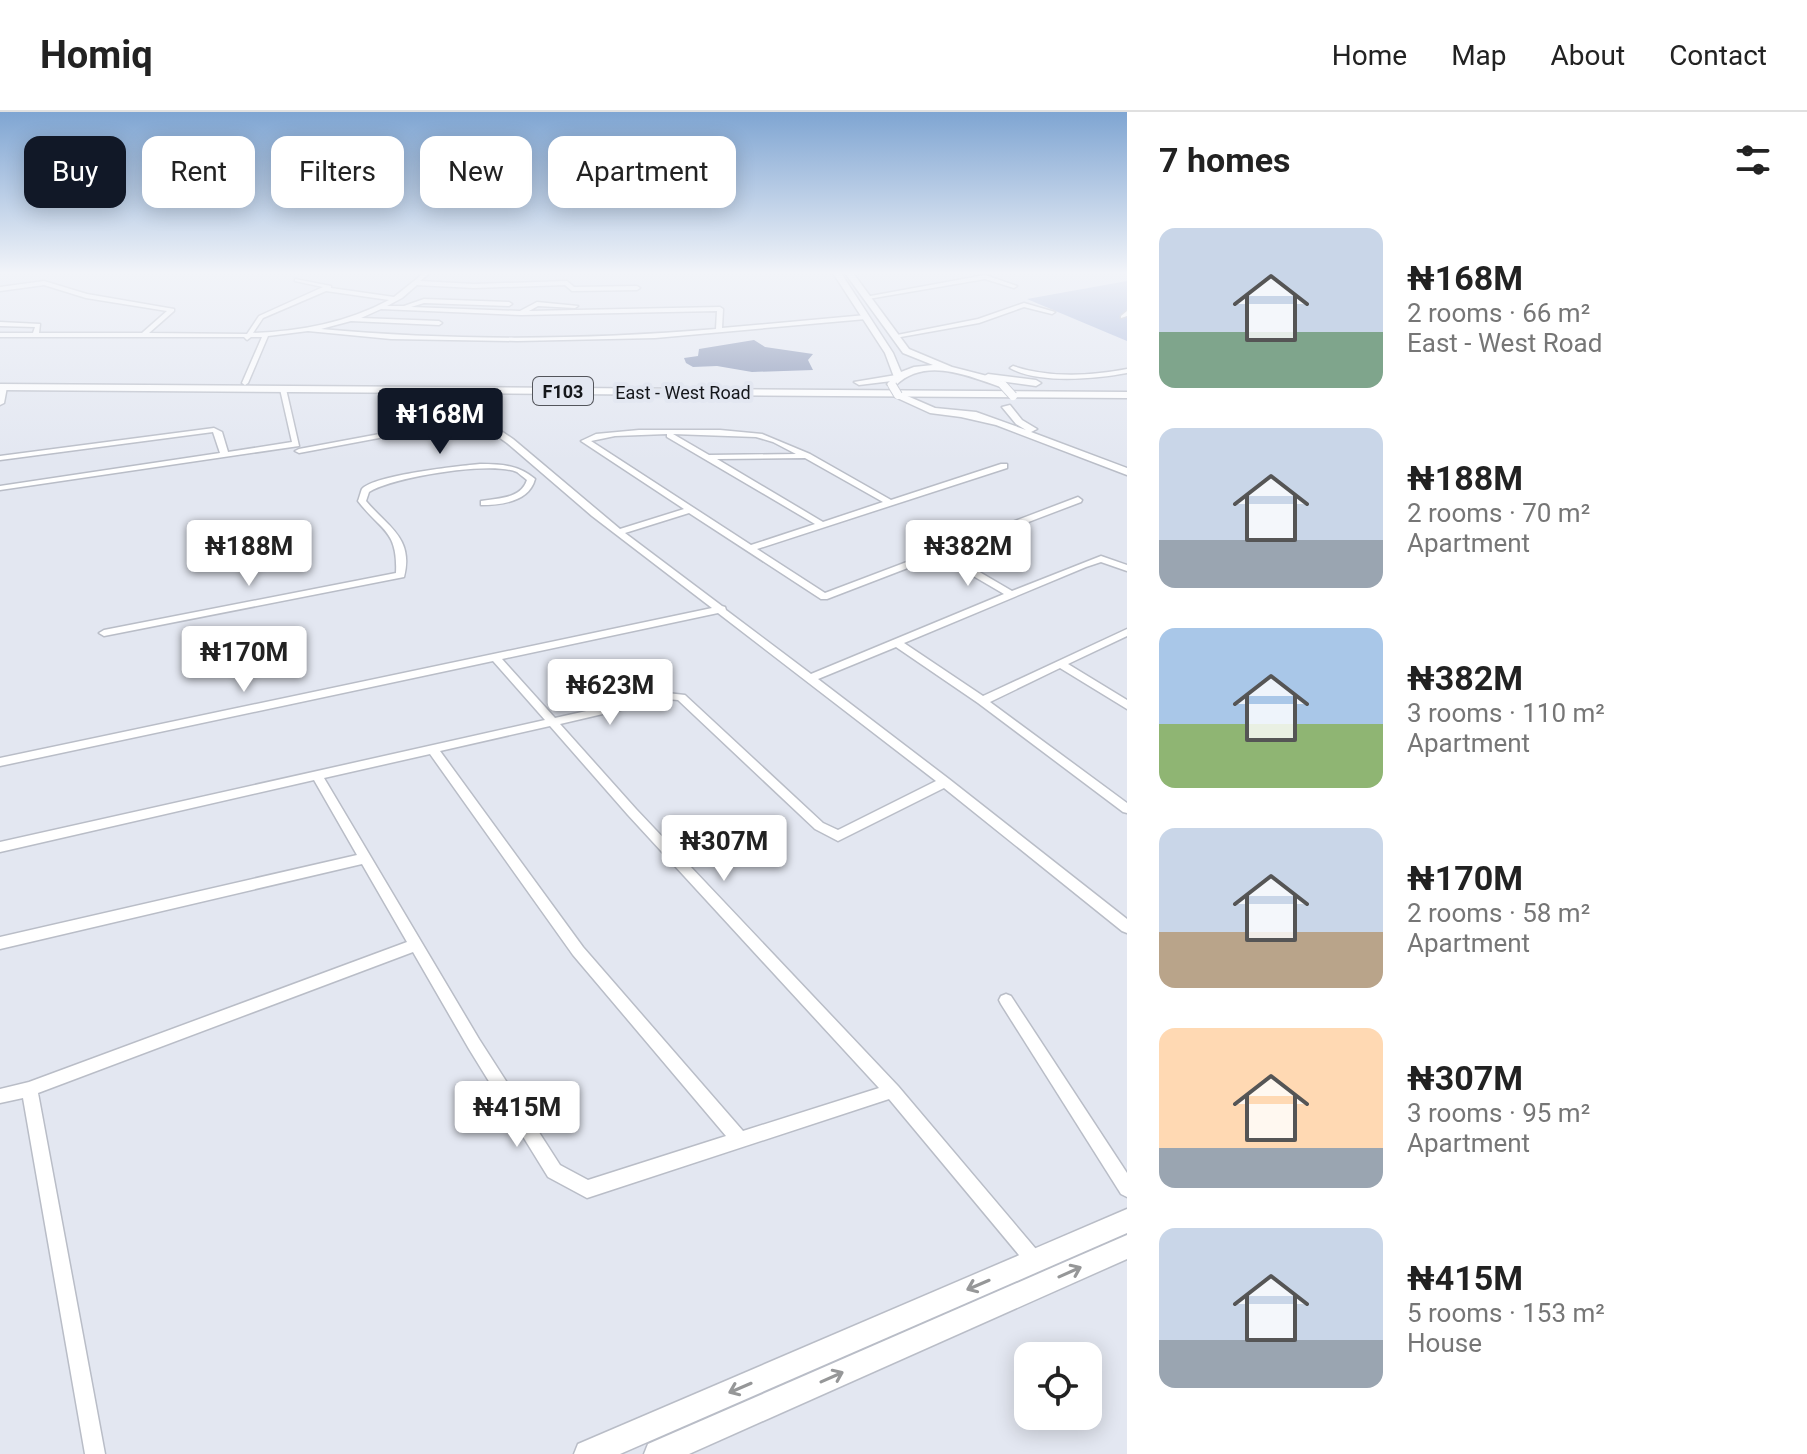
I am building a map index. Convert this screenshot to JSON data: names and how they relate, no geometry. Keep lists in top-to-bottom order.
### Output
{
  "streets": {
    "main road": ["F103", "East - West Road"]
  },
  "page": {
    "header": "Homiq",
    "nav": [
      "Home",
      "Map",
      "About",
      "Contact"
    ],
    "heading": "7 homes",
    "chip": [
      "Buy",
      "Rent",
      "Filters",
      "New",
      "Apartment"
    ],
    "list": [
      {
        "name": "₦168M",
        "note": "2 rooms · 66 m² · East - West Road"
      },
      {
        "name": "₦188M",
        "note": "2 rooms · 70 m² · Apartment"
      },
      {
        "name": "₦382M",
        "note": "3 rooms · 110 m² · Apartment"
      },
      {
        "name": "₦170M",
        "note": "2 rooms · 58 m² · Apartment"
      },
      {
        "name": "₦307M",
        "note": "3 rooms · 95 m² · Apartment"
      },
      {
        "name": "₦415M",
        "note": "5 rooms · 153 m² · House"
      }
    ],
    "price": [
      "₦168M",
      "₦188M",
      "₦382M",
      "₦170M",
      "₦623M",
      "₦307M",
      "₦415M"
    ]
  }
}
